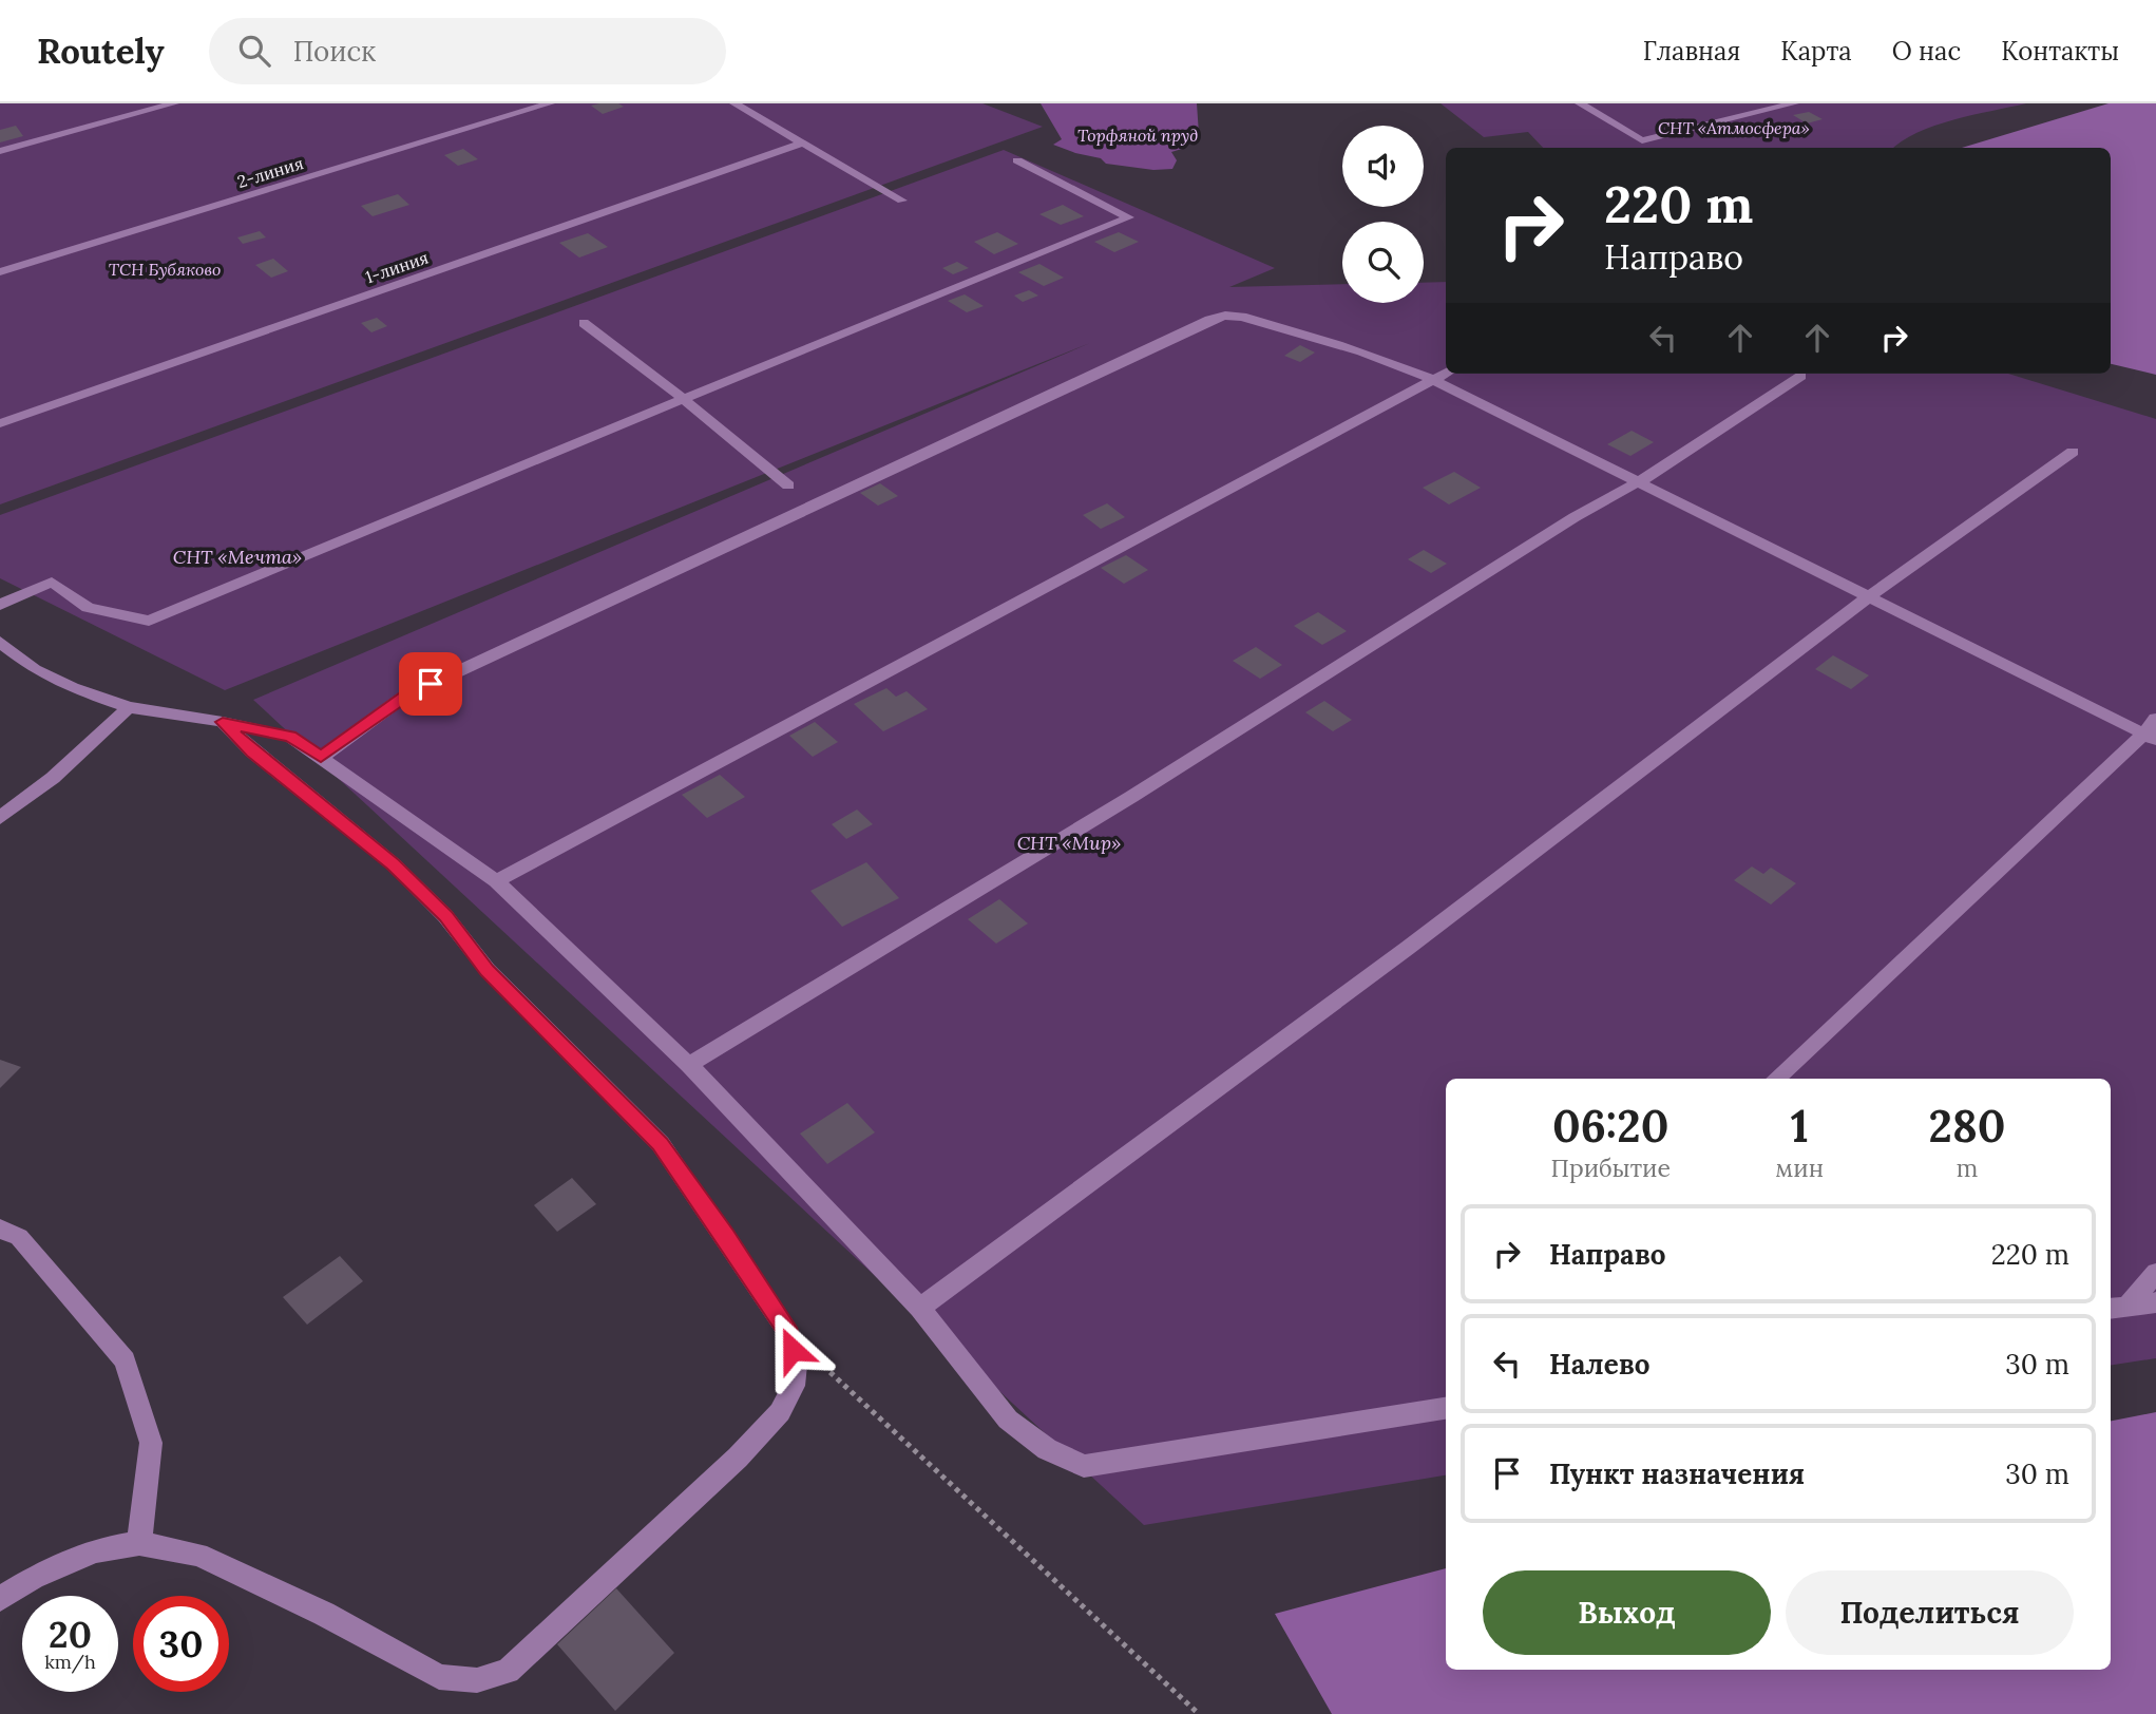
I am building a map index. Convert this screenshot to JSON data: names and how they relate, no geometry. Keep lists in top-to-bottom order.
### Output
{
  "streets": {
    "street": ["2-линия", "1-линия"]
  },
  "water": ["Торфяной пруд"],
  "parks": [
    "СНТ «Атмосфера»",
    "ТСН Бубяково",
    "СНТ «Мечта»",
    "СНТ «Мир»"
  ],
  "page": {
    "header": "Routely",
    "search": "Поиск",
    "nav": [
      "Главная",
      "Карта",
      "О нас",
      "Контакты"
    ],
    "turn": ["220 m", "Направо"],
    "eta": [
      "06:20",
      "Прибытие",
      "1",
      "мин",
      "280",
      "m"
    ],
    "list": [
      {
        "name": "Направо",
        "value": "220 m"
      },
      {
        "name": "Налево",
        "value": "30 m"
      },
      {
        "name": "Пункт назначения",
        "value": "30 m"
      }
    ],
    "buttons": ["Выход", "Поделиться"],
    "speed": "20 km/h",
    "limit": "30"
  }
}
